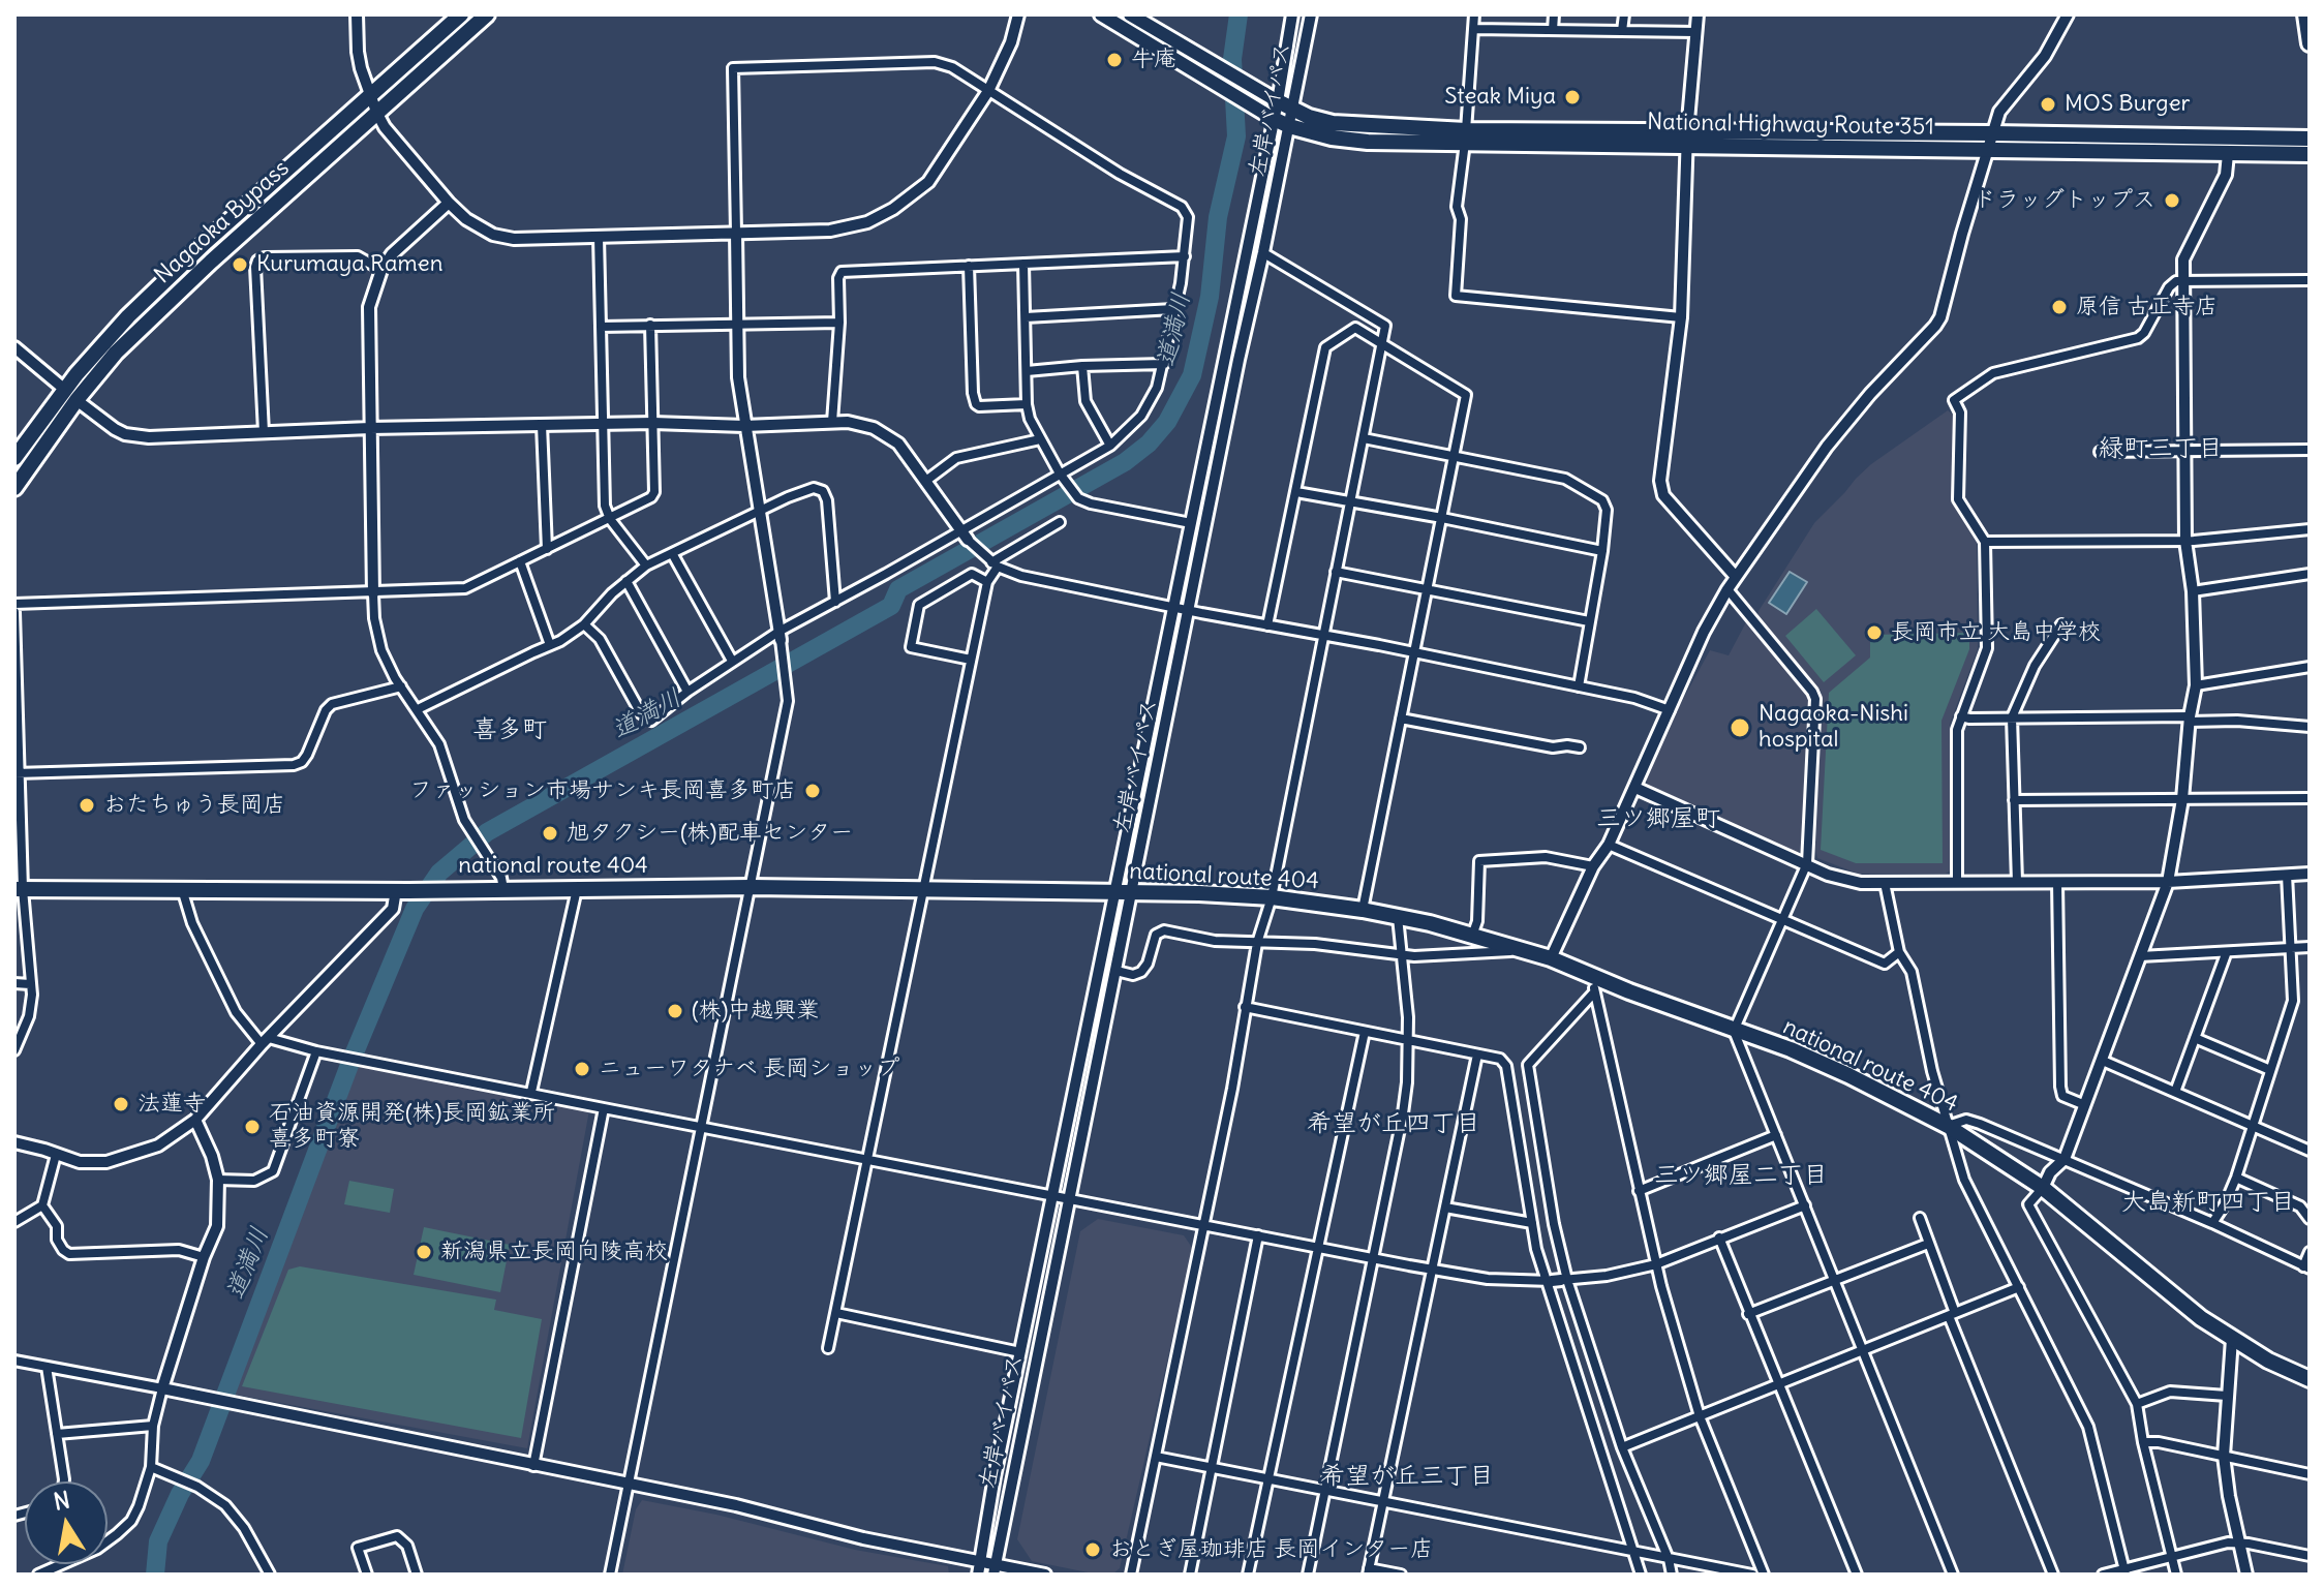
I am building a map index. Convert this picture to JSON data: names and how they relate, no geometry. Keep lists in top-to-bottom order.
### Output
{
  "streets": {
    "main road": ["National Highway Route 351", "Nagaoka Bypass", "national route 404"],
    "street": ["左岸バイパス"]
  },
  "crossings": [
    ["左岸バイパス", "National Highway Route 351"],
    ["左岸バイパス", "national route 404"]
  ],
  "districts": [
    "緑町三丁目",
    "喜多町",
    "三ツ郷屋町",
    "希望が丘四丁目",
    "三ツ郷屋二丁目",
    "大島新町四丁目",
    "希望が丘三丁目"
  ],
  "water": ["道満川"],
  "places": [
    "牛庵",
    "Steak Miya",
    "MOS Burger",
    "ドラッグトップス",
    "Kurumaya Ramen",
    "原信 古正寺店",
    "長岡市立 大島中学校",
    "Nagaoka-Nishi hospital",
    "ファッション市場サンキ長岡喜多町店",
    "おたちゅう長岡店",
    "旭タクシー(株)配車センター",
    "(株)中越興業",
    "ニューワタナベ 長岡ショップ",
    "法蓮寺",
    "石油資源開発(株)長岡鉱業所 喜多町寮",
    "新潟県立長岡向陵高校",
    "おとぎ屋珈琲店 長岡インター店"
  ],
  "north": "top"
}
